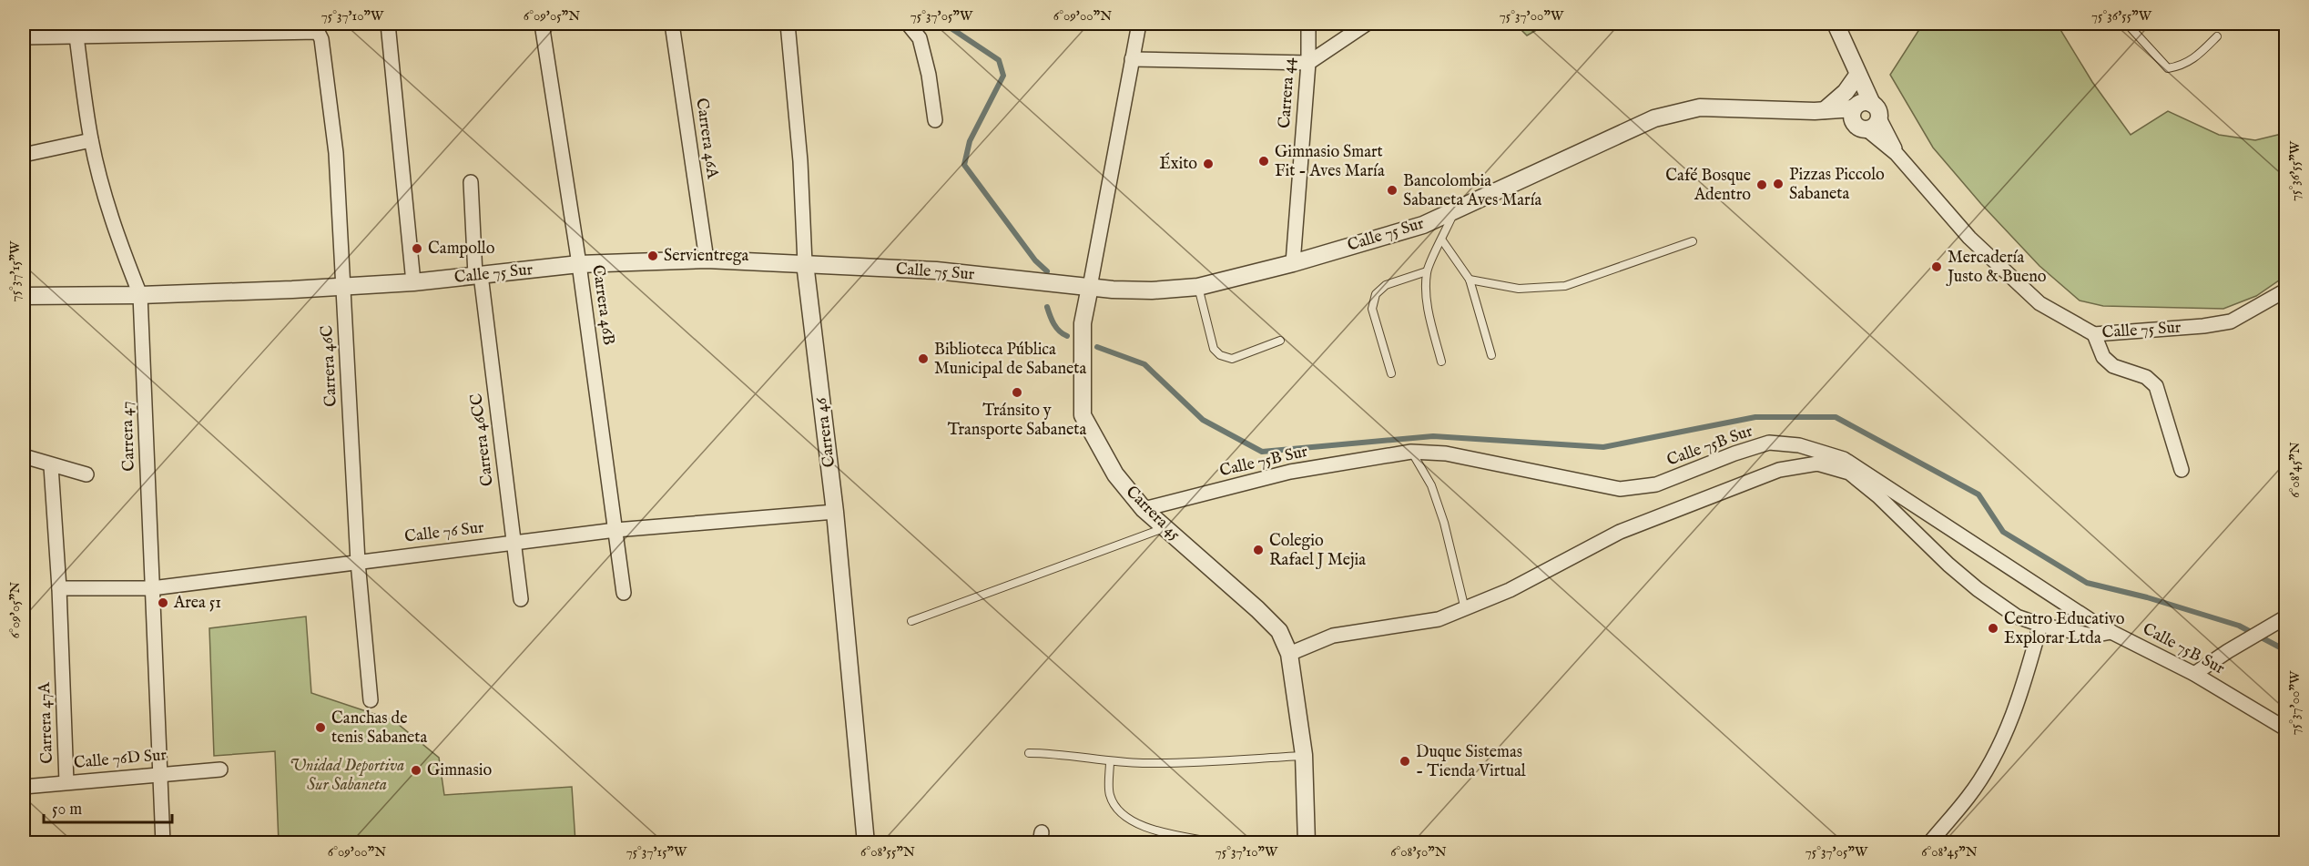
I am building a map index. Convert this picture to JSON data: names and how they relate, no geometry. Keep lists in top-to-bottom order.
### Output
{
  "streets": {
    "street": [
      "Carrera 44",
      "Carrera 46A",
      "Calle 75 Sur",
      "Carrera 46B",
      "Carrera 46C",
      "Carrera 46",
      "Carrera 47",
      "Carrera 46CC",
      "Calle 75B Sur",
      "Carrera 45",
      "Calle 76 Sur",
      "Carrera 47A",
      "Calle 76D Sur"
    ]
  },
  "crossings": [
    ["Carrera 44", "Calle 75 Sur"],
    ["Carrera 46A", "Calle 75 Sur"],
    ["Calle 75 Sur", "Carrera 46B"],
    ["Calle 75 Sur", "Carrera 46C"],
    ["Calle 75 Sur", "Carrera 46"],
    ["Calle 75 Sur", "Carrera 47"],
    ["Calle 75 Sur", "Carrera 46CC"],
    ["Calle 75 Sur", "Carrera 45"],
    ["Carrera 46B", "Calle 76 Sur"],
    ["Carrera 46C", "Calle 76 Sur"],
    ["Carrera 46", "Calle 76 Sur"],
    ["Carrera 47", "Calle 76 Sur"],
    ["Carrera 47", "Calle 76D Sur"],
    ["Carrera 46CC", "Calle 76 Sur"],
    ["Calle 75B Sur", "Carrera 45"],
    ["Calle 76 Sur", "Carrera 47A"],
    ["Carrera 47A", "Calle 76D Sur"]
  ],
  "parks": ["Unidad Deportiva Sur Sabaneta"],
  "places": [
    "Gimnasio Smart Fit - Aves María",
    "Éxito",
    "Pizzas Piccolo Sabaneta",
    "Café Bosque Adentro",
    "Bancolombia Sabaneta Aves María",
    "Campollo",
    "Servientrega",
    "Mercadería Justo & Bueno",
    "Biblioteca Pública Municipal de Sabaneta",
    "Tránsito y Transporte Sabaneta",
    "Colegio Rafael J Mejia",
    "Area 51",
    "Centro Educativo Explorar Ltda",
    "Canchas de tenis Sabaneta",
    "Duque Sistemas - Tienda Virtual",
    "Gimnasio"
  ],
  "scale_bar": "50 m",
  "coordinates": [
    "75°37'10\"W",
    "6°09'05\"N",
    "75°37'05\"W",
    "6°09'00\"N",
    "75°37'00\"W",
    "75°36'55\"W",
    "75°37'15\"W",
    "6°08'45\"N",
    "6°08'55\"N",
    "6°08'50\"N"
  ]
}
